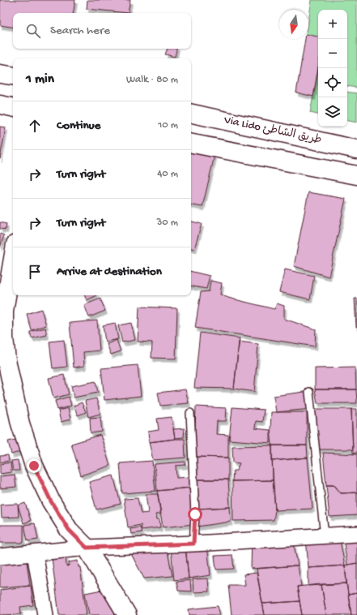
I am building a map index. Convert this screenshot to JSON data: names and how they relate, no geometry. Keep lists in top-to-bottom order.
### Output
{
  "streets": {
    "street": ["Via Lido طريق الشاطئ"]
  },
  "north": "bottom",
  "page": {
    "map_buttons": ["+", "−"],
    "search": "Search here",
    "heading": ["1 min", "Walk · 80 m"],
    "list": [
      ["Continue", "10 m"],
      ["Turn right", "40 m"],
      ["Turn right", "30 m"],
      "Arrive at destination"
    ]
  }
}
